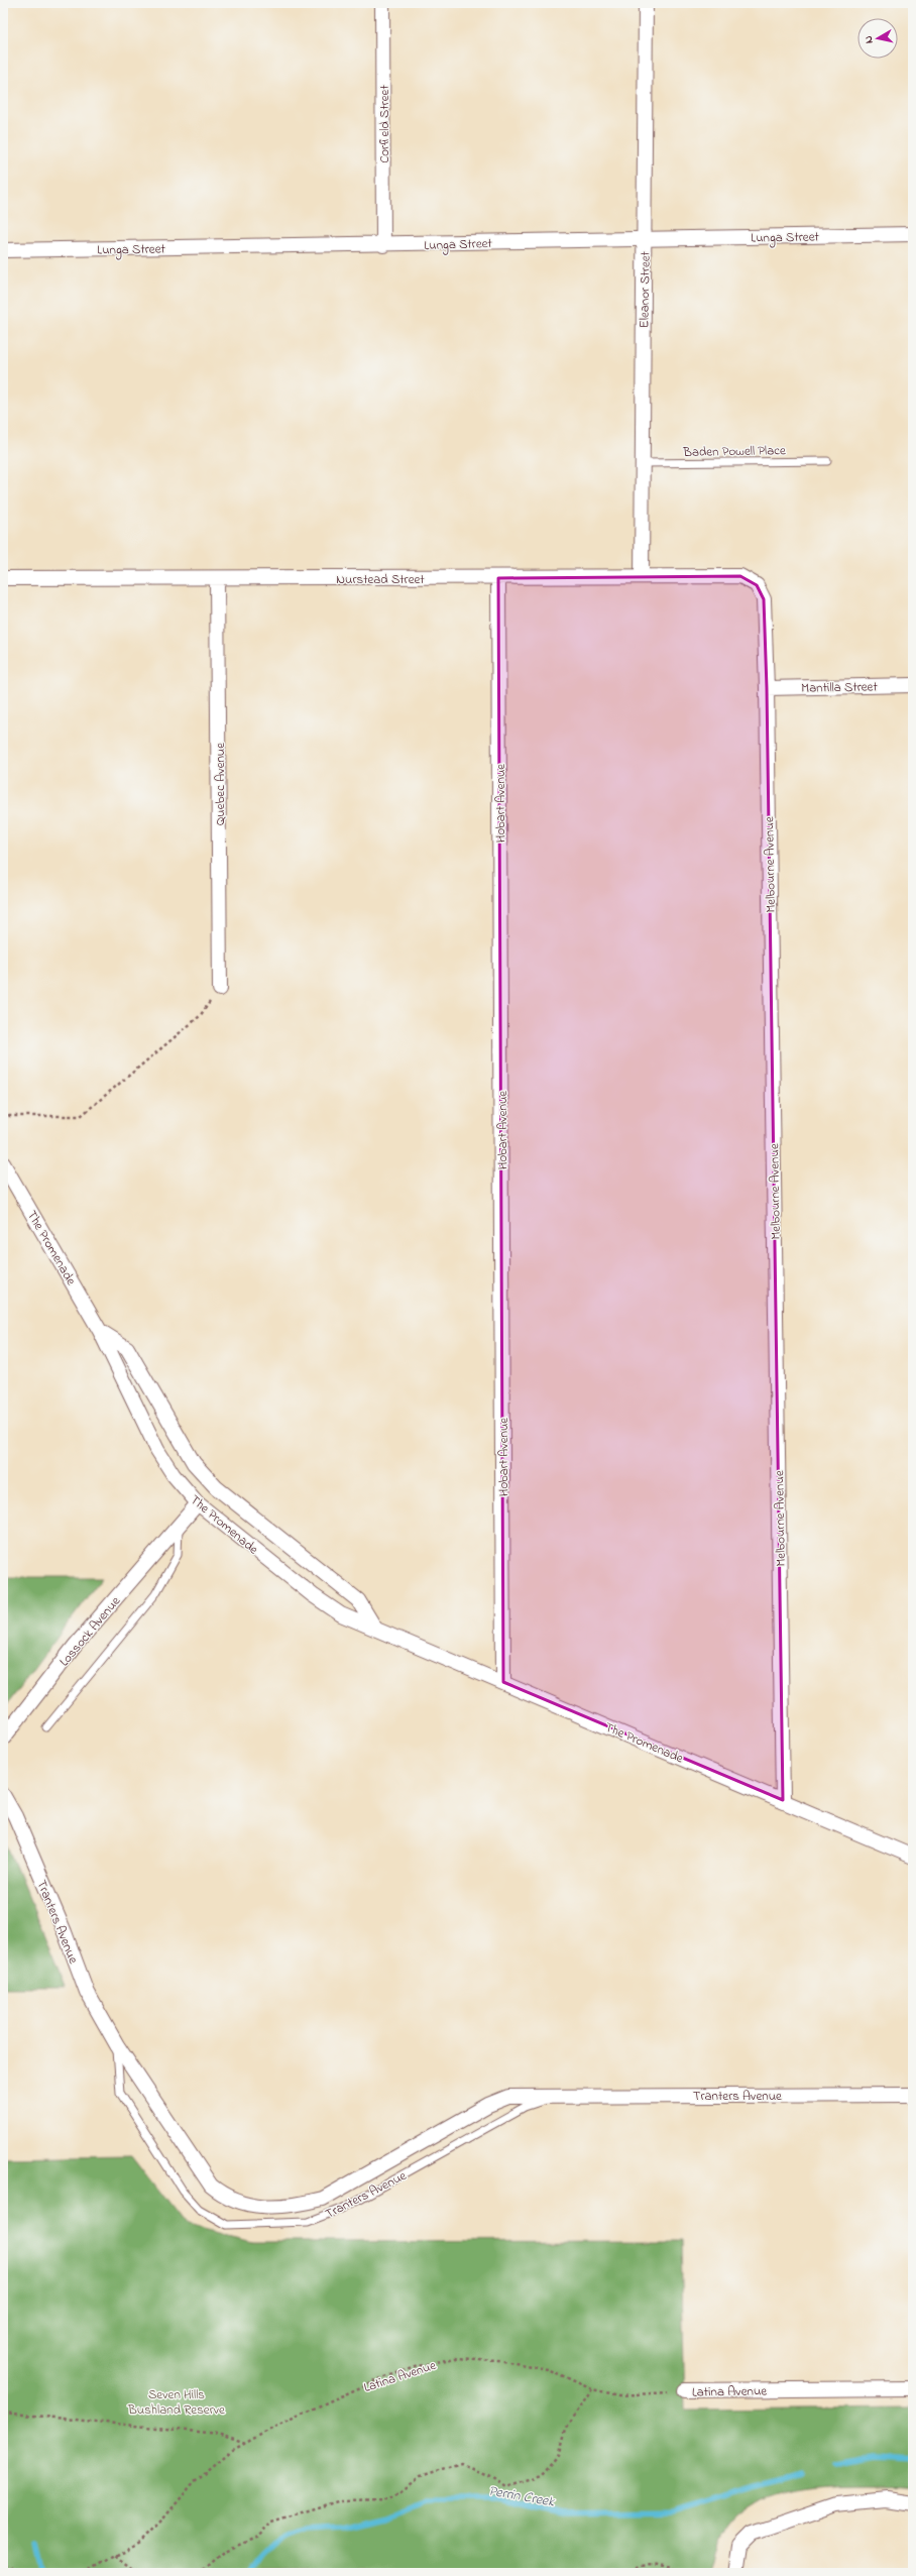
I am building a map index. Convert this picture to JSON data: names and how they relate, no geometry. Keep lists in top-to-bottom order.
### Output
{
  "streets": {
    "street": [
      "Corfield Street",
      "Lunga Street",
      "Eleanor Street",
      "Nurstead Street",
      "Mantilla Street",
      "Quebec Avenue",
      "Hobart Avenue",
      "Melbourne Avenue",
      "The Promenade",
      "Lossock Avenue",
      "Tranters Avenue",
      "Latina Avenue"
    ],
    "lane": ["Baden Powell Place"]
  },
  "crossings": [
    ["Corfield Street", "Lunga Street"],
    ["Lunga Street", "Eleanor Street"],
    ["Eleanor Street", "Baden Powell Place"],
    ["Eleanor Street", "Nurstead Street"],
    ["Nurstead Street", "Quebec Avenue"],
    ["Nurstead Street", "Hobart Avenue"],
    ["Nurstead Street", "Melbourne Avenue"],
    ["Mantilla Street", "Melbourne Avenue"],
    ["Hobart Avenue", "The Promenade"],
    ["Melbourne Avenue", "The Promenade"],
    ["The Promenade", "Lossock Avenue"]
  ],
  "water": ["Perrin Creek"],
  "parks": ["Seven Hills Bushland Reserve"],
  "north": "left"
}
